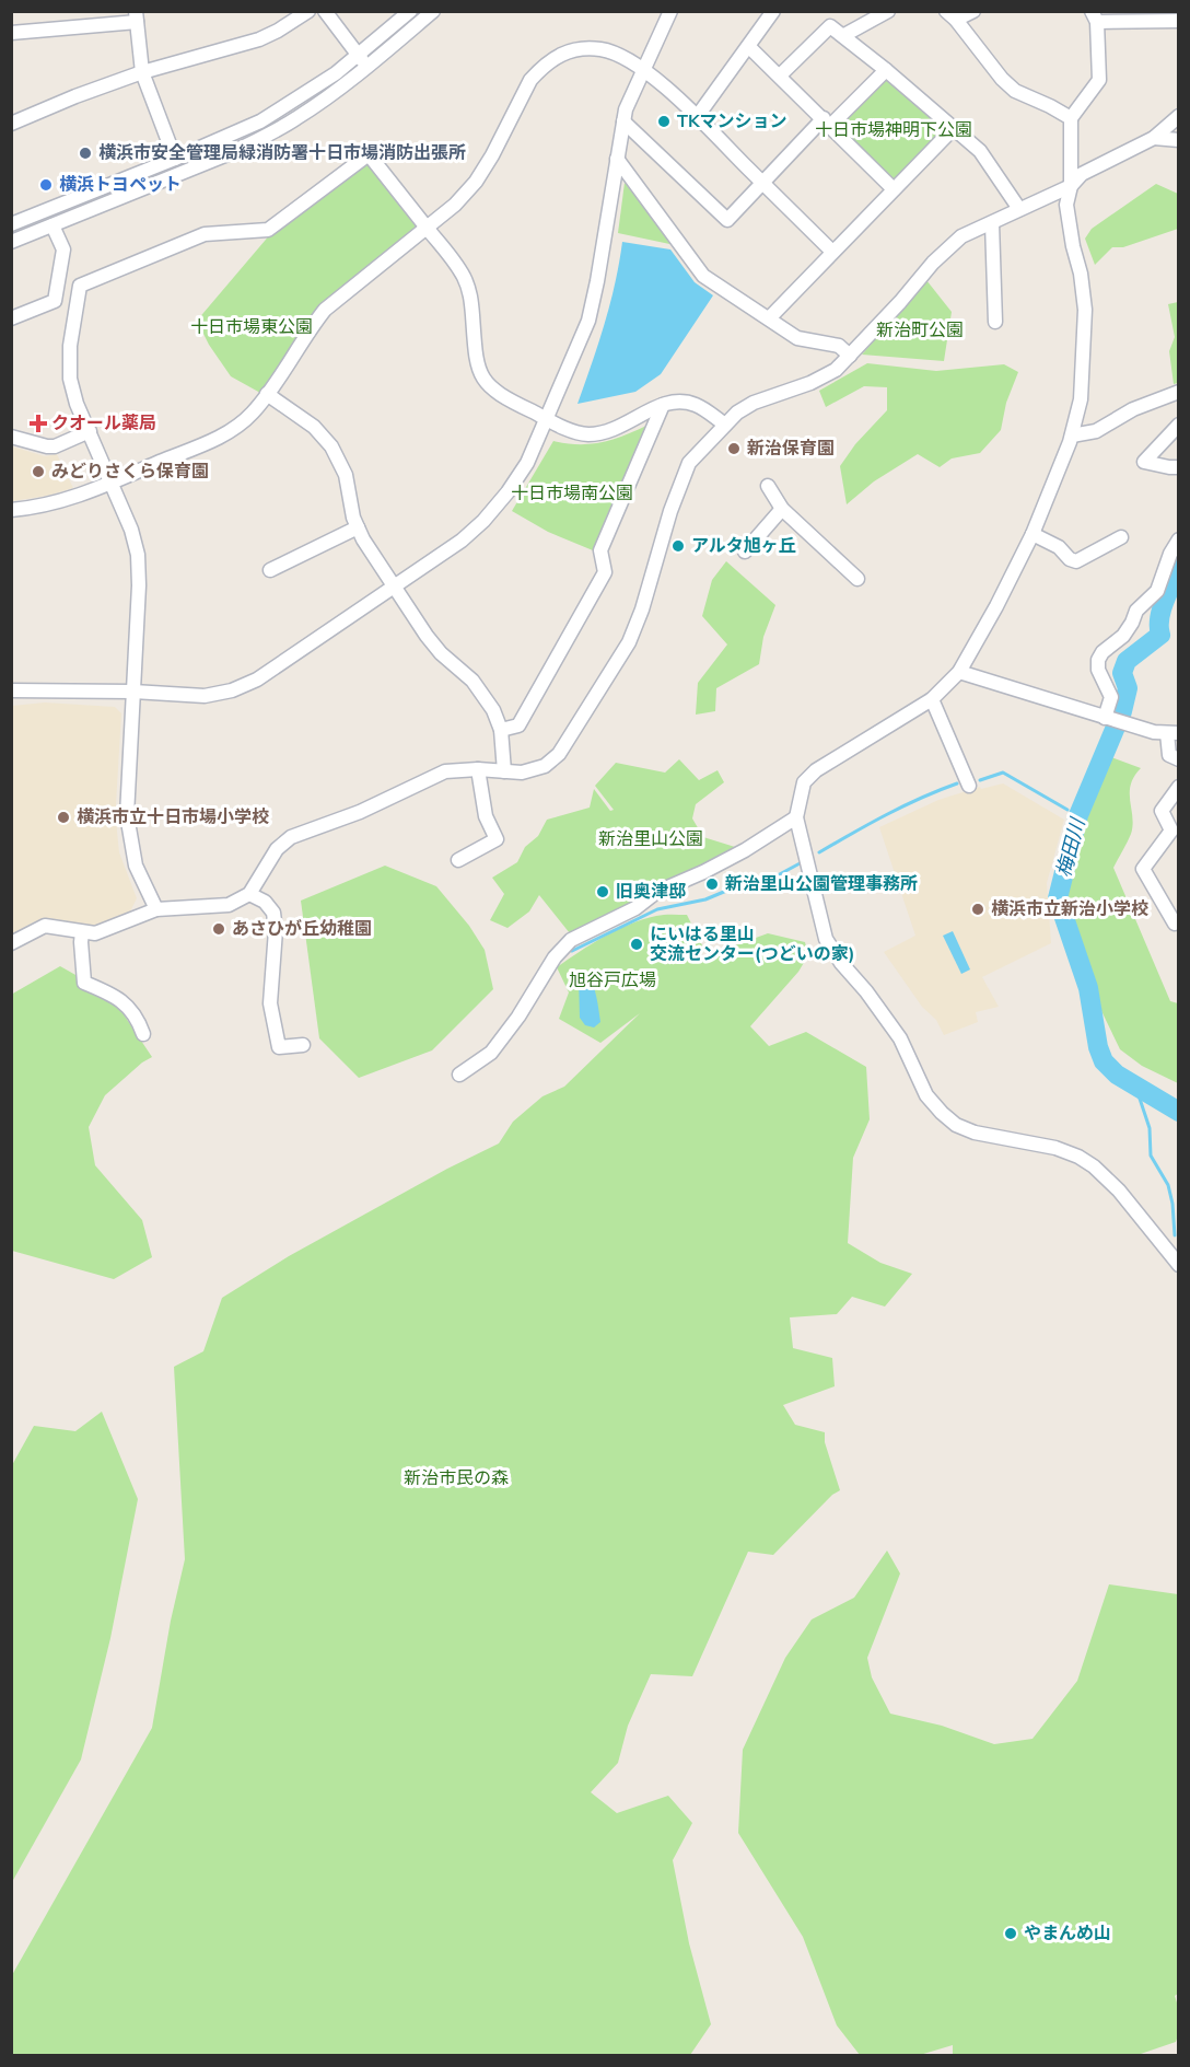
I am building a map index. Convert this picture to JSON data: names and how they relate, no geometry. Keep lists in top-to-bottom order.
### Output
{
  "water": ["梅田川"],
  "parks": [
    "十日市場神明下公園",
    "十日市場東公園",
    "新治町公園",
    "十日市場南公園",
    "新治里山公園",
    "旭谷戸広場",
    "新治市民の森"
  ],
  "places": {
    "other": [
      "TKマンション",
      "横浜市安全管理局緑消防署十日市場消防出張所",
      "横浜トヨペット",
      "新治保育園",
      "みどりさくら保育園",
      "アルタ旭ヶ丘",
      "横浜市立十日市場小学校",
      "新治里山公園管理事務所",
      "旧奥津邸",
      "横浜市立新治小学校",
      "あさひが丘幼稚園",
      "にいはる里山 交流センター(つどいの家)",
      "やまんめ山"
    ],
    "health": ["クオール薬局"]
  }
}
